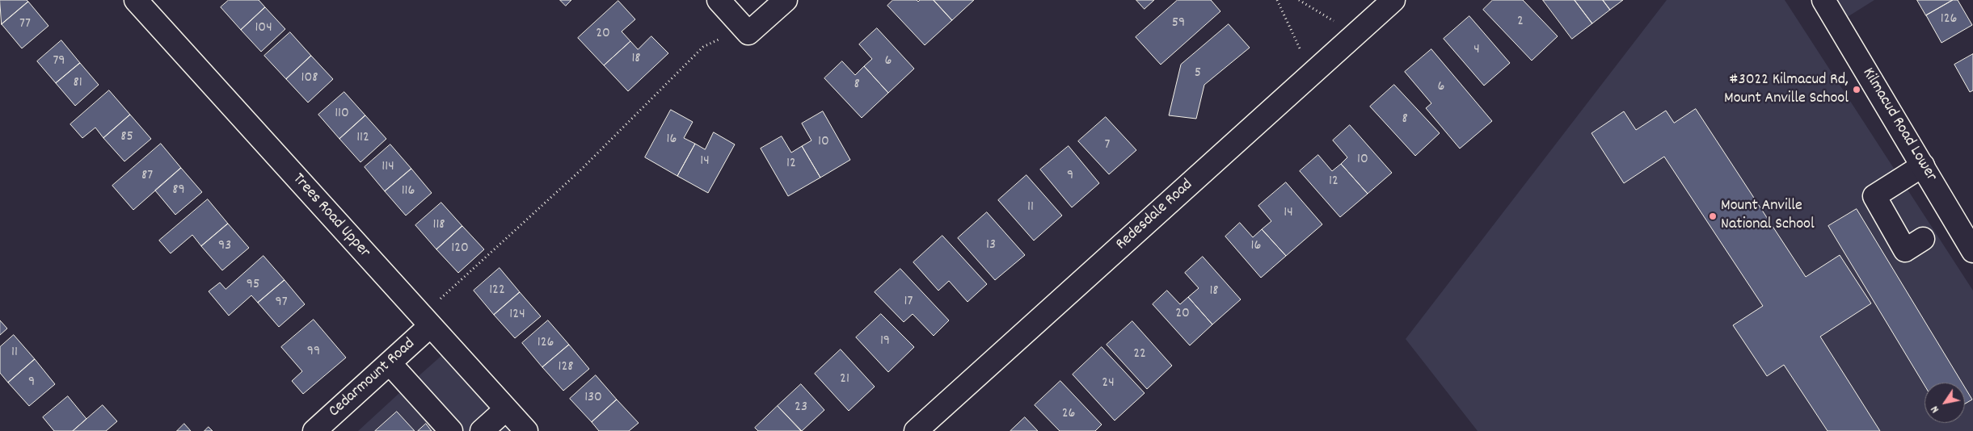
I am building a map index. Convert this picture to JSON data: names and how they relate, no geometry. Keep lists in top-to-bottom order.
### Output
{
  "streets": {
    "street": [
      "Kilmacud Road Lower",
      "Redesdale Road",
      "Trees Road Upper",
      "Cedarmount Road"
    ]
  },
  "crossings": [
    ["Trees Road Upper", "Cedarmount Road"]
  ],
  "places": ["#3022 Kilmacud Rd, Mount Anville School", "Mount Anville National School"],
  "house_numbers": [
    "126",
    "2",
    "59",
    "77",
    "104",
    "20",
    "4",
    "18",
    "79",
    "6",
    "5",
    "108",
    "81",
    "8",
    "6",
    "110",
    "8",
    "85",
    "112",
    "16",
    "10",
    "7",
    "10",
    "14",
    "12",
    "114",
    "87",
    "9",
    "12",
    "89",
    "116",
    "11",
    "14",
    "118",
    "13",
    "93",
    "16",
    "120",
    "95",
    "122",
    "18",
    "17",
    "97",
    "20",
    "124",
    "19",
    "126",
    "99",
    "11",
    "22",
    "128",
    "21",
    "9",
    "24",
    "130",
    "23",
    "26"
  ],
  "north": "bottom left"
}
